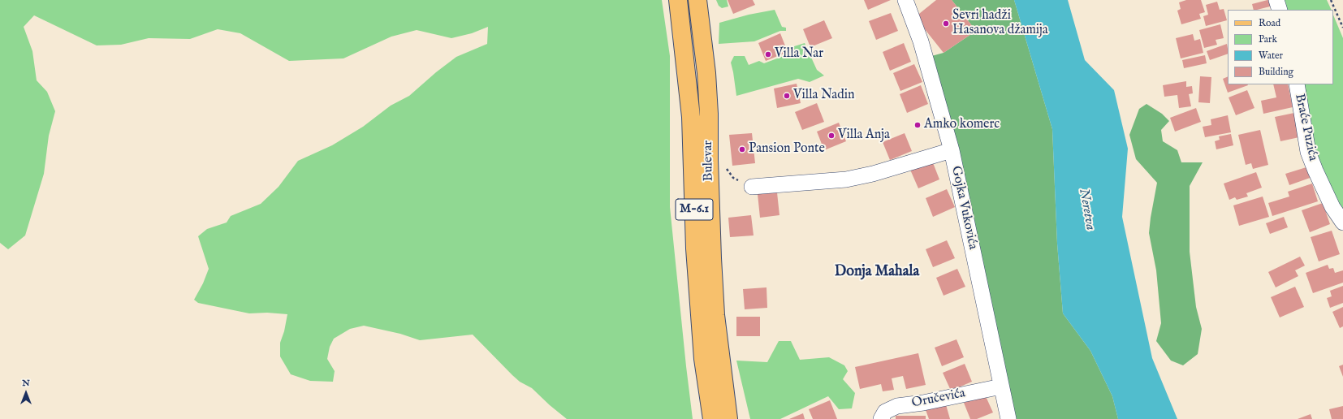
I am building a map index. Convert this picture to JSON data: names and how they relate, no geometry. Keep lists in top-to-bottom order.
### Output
{
  "streets": {
    "main road": ["Bulevar", "M-6.1"],
    "street": ["Braće Puzića", "Gojka Vukovića", "Oručevića"]
  },
  "crossings": [
    ["Gojka Vukovića", "Oručevića"]
  ],
  "districts": ["Donja Mahala"],
  "water": ["Neretva"],
  "places": [
    "Sevri hadži Hasanova džamija",
    "Villa Nar",
    "Villa Nadin",
    "Amko komerc",
    "Villa Anja",
    "Pansion Ponte"
  ],
  "legend": [
    "Road",
    "Park",
    "Water",
    "Building"
  ],
  "north": "top"
}
